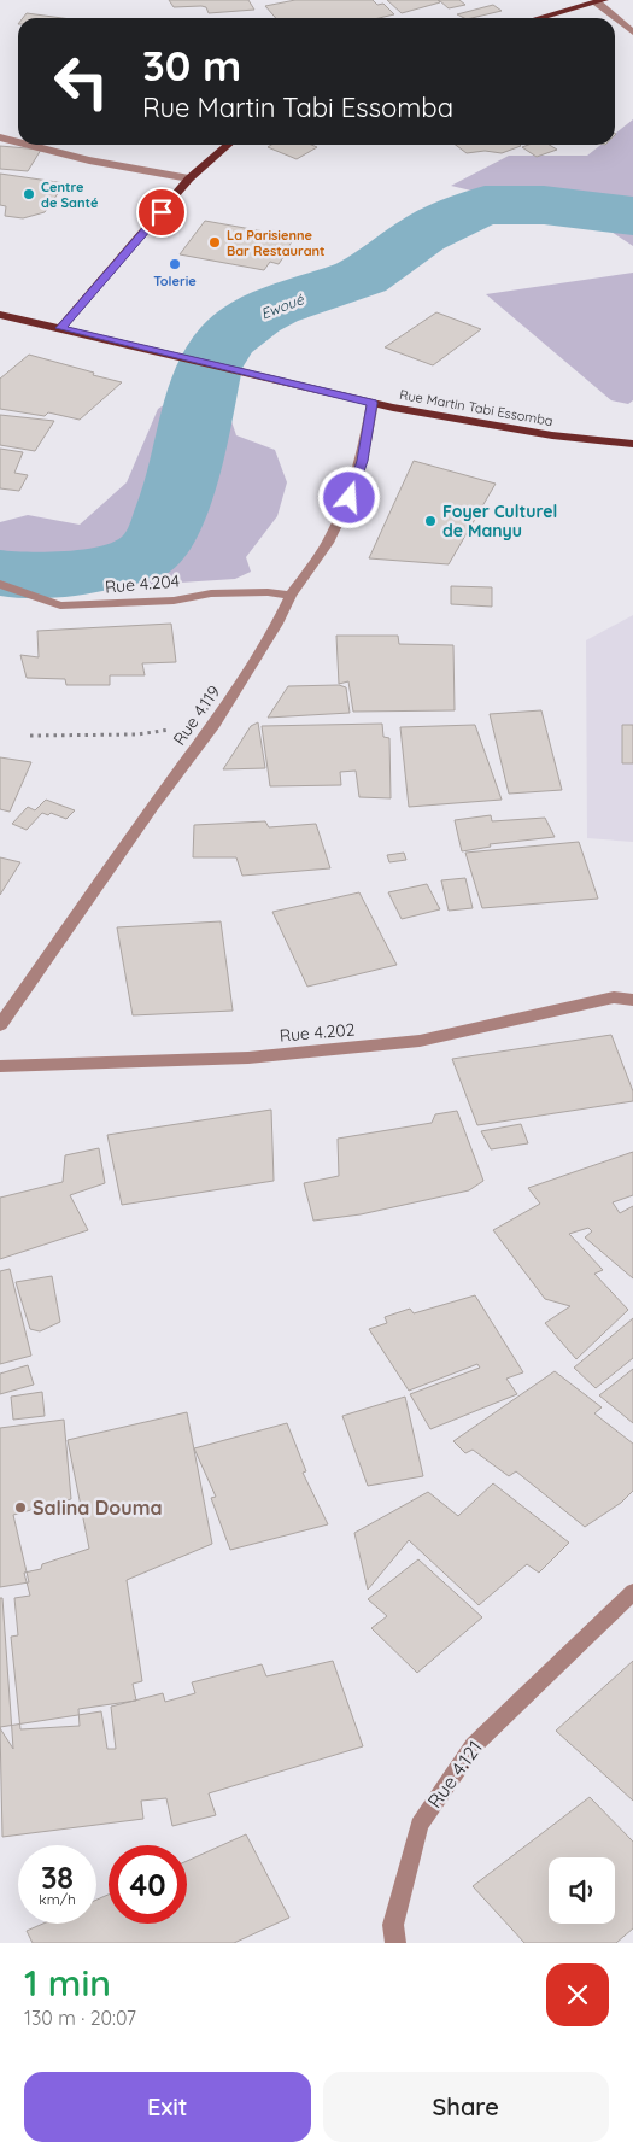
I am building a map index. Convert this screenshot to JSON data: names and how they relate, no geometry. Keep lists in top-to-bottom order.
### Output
{
  "streets": {
    "main road": ["Rue Martin Tabi Essomba"],
    "street": [
      "Rue 4.204",
      "Rue 4.119",
      "Rue 4.202",
      "Rue 4.121"
    ]
  },
  "crossings": [
    ["Rue Martin Tabi Essomba", "Rue 4.119"],
    ["Rue 4.204", "Rue 4.119"]
  ],
  "water": ["Ewoué"],
  "places": [
    "Centre de Santé",
    "La Parisienne Bar Restaurant",
    "Tolerie",
    "Foyer Culturel de Manyu",
    "Salina Douma"
  ],
  "page": {
    "turn": ["30 m", "Rue Martin Tabi Essomba"],
    "speed": "38 km/h",
    "limit": "40",
    "heading": ["1 min", "130 m · 20:07"],
    "buttons": ["Exit", "Share"]
  }
}
